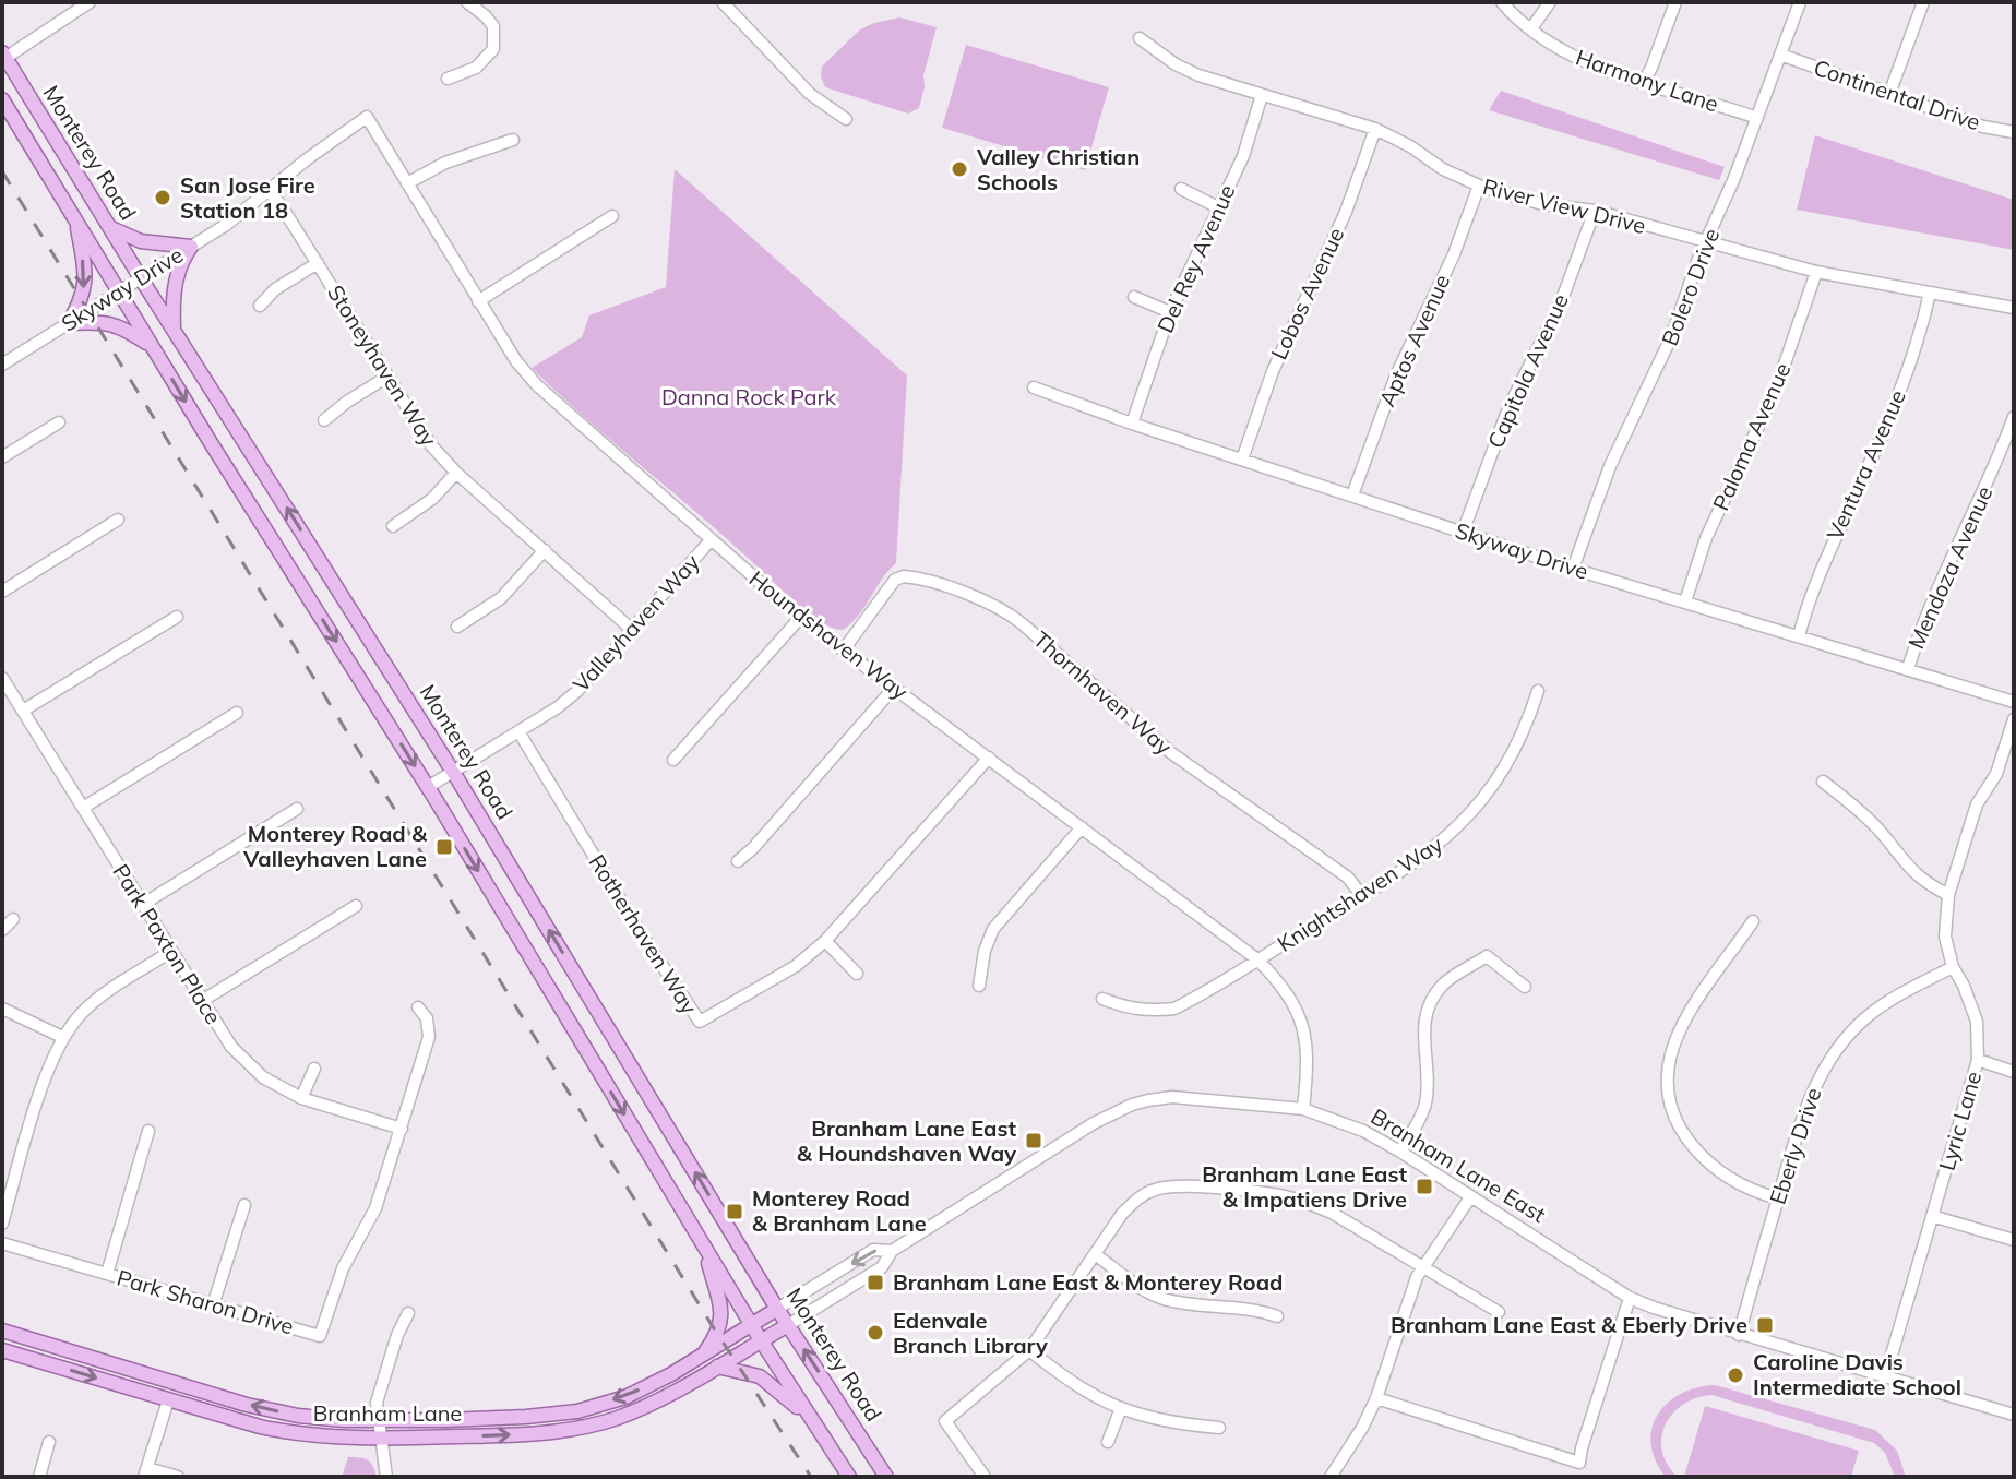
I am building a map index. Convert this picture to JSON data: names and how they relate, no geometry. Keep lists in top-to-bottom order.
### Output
{
  "streets": {
    "main road": ["Monterey Road", "Branham Lane East", "Branham Lane"],
    "street": [
      "Harmony Lane",
      "Continental Drive",
      "River View Drive",
      "Del Rey Avenue",
      "Bolero Drive",
      "Skyway Drive",
      "Lobos Avenue",
      "Aptos Avenue",
      "Stoneyhaven Way",
      "Capitola Avenue",
      "Paloma Avenue",
      "Ventura Avenue",
      "Mendoza Avenue",
      "Valleyhaven Way",
      "Houndshaven Way",
      "Thornhaven Way",
      "Knightshaven Way",
      "Rotherhaven Way",
      "Park Paxton Place",
      "Lyric Lane",
      "Eberly Drive",
      "Park Sharon Drive"
    ]
  },
  "crossings": [
    ["Harmony Lane", "Bolero Drive"],
    ["Continental Drive", "Bolero Drive"],
    ["Monterey Road", "Skyway Drive"],
    ["Monterey Road", "Valleyhaven Way"],
    ["Monterey Road", "Branham Lane East"],
    ["River View Drive", "Del Rey Avenue"],
    ["River View Drive", "Bolero Drive"],
    ["River View Drive", "Lobos Avenue"],
    ["River View Drive", "Aptos Avenue"],
    ["River View Drive", "Capitola Avenue"],
    ["River View Drive", "Paloma Avenue"],
    ["River View Drive", "Ventura Avenue"],
    ["Del Rey Avenue", "Skyway Drive"],
    ["Bolero Drive", "Skyway Drive"],
    ["Skyway Drive", "Lobos Avenue"],
    ["Skyway Drive", "Aptos Avenue"],
    ["Skyway Drive", "Stoneyhaven Way"],
    ["Skyway Drive", "Capitola Avenue"],
    ["Skyway Drive", "Paloma Avenue"],
    ["Skyway Drive", "Ventura Avenue"],
    ["Skyway Drive", "Mendoza Avenue"],
    ["Skyway Drive", "Houndshaven Way"],
    ["Stoneyhaven Way", "Valleyhaven Way"],
    ["Valleyhaven Way", "Houndshaven Way"],
    ["Valleyhaven Way", "Rotherhaven Way"],
    ["Houndshaven Way", "Thornhaven Way"],
    ["Houndshaven Way", "Knightshaven Way"],
    ["Houndshaven Way", "Rotherhaven Way"],
    ["Houndshaven Way", "Branham Lane East"],
    ["Thornhaven Way", "Knightshaven Way"],
    ["Park Paxton Place", "Park Sharon Drive"],
    ["Lyric Lane", "Eberly Drive"],
    ["Lyric Lane", "Branham Lane East"],
    ["Eberly Drive", "Branham Lane East"],
    ["Branham Lane East", "Branham Lane"]
  ],
  "parks": ["Danna Rock Park"],
  "places": {
    "other": [
      "Valley Christian Schools",
      "San Jose Fire Station 18",
      "Edenvale Branch Library",
      "Caroline Davis Intermediate School"
    ],
    "transit": [
      "Monterey Road & Valleyhaven Lane",
      "Branham Lane East & Houndshaven Way",
      "Branham Lane East & Impatiens Drive",
      "Monterey Road & Branham Lane",
      "Branham Lane East & Monterey Road",
      "Branham Lane East & Eberly Drive"
    ]
  }
}
